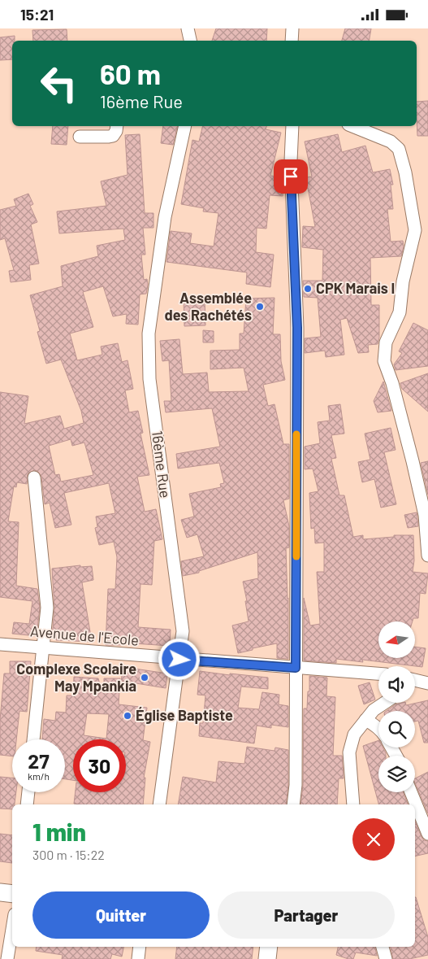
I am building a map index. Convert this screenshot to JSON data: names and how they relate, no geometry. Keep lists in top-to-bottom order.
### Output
{
  "streets": {
    "street": ["16ème Rue", "Avenue de l'Ecole"]
  },
  "crossings": [
    ["16ème Rue", "Avenue de l'Ecole"]
  ],
  "places": [
    "CPK Marais I",
    "Assemblée des Rachétés",
    "Complexe Scolaire May Mpankia",
    "Église Baptiste"
  ],
  "north": "left",
  "page": {
    "status": "15:21",
    "turn": ["60 m", "16ème Rue"],
    "speed": "27 km/h",
    "limit": "30",
    "heading": ["1 min", "300 m · 15:22"],
    "buttons": ["Quitter", "Partager"]
  }
}
